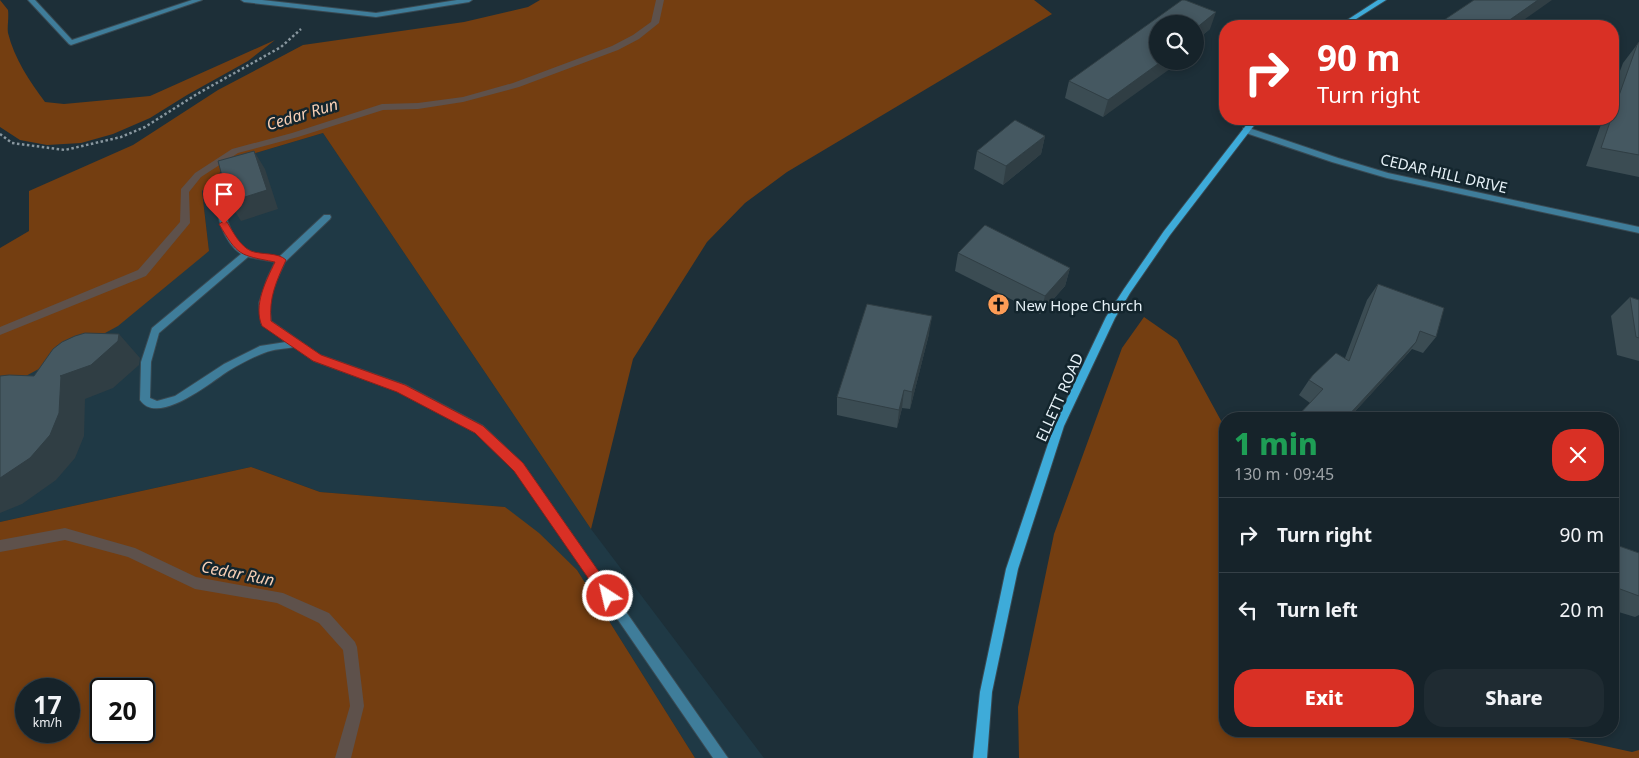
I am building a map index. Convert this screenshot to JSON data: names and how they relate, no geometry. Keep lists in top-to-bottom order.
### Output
{
  "streets": {
    "street": ["CEDAR HILL DRIVE", "ELLETT ROAD"]
  },
  "crossings": [
    ["CEDAR HILL DRIVE", "ELLETT ROAD"]
  ],
  "water": ["Cedar Run"],
  "places": {
    "church": ["New Hope Church"]
  },
  "page": {
    "turn": ["90 m", "Turn right"],
    "heading": ["1 min", "130 m · 09:45"],
    "list": [
      {
        "name": "Turn right",
        "value": "90 m"
      },
      {
        "name": "Turn left",
        "value": "20 m"
      }
    ],
    "buttons": ["Exit", "Share"],
    "speed": "17 km/h",
    "limit": "20"
  }
}
